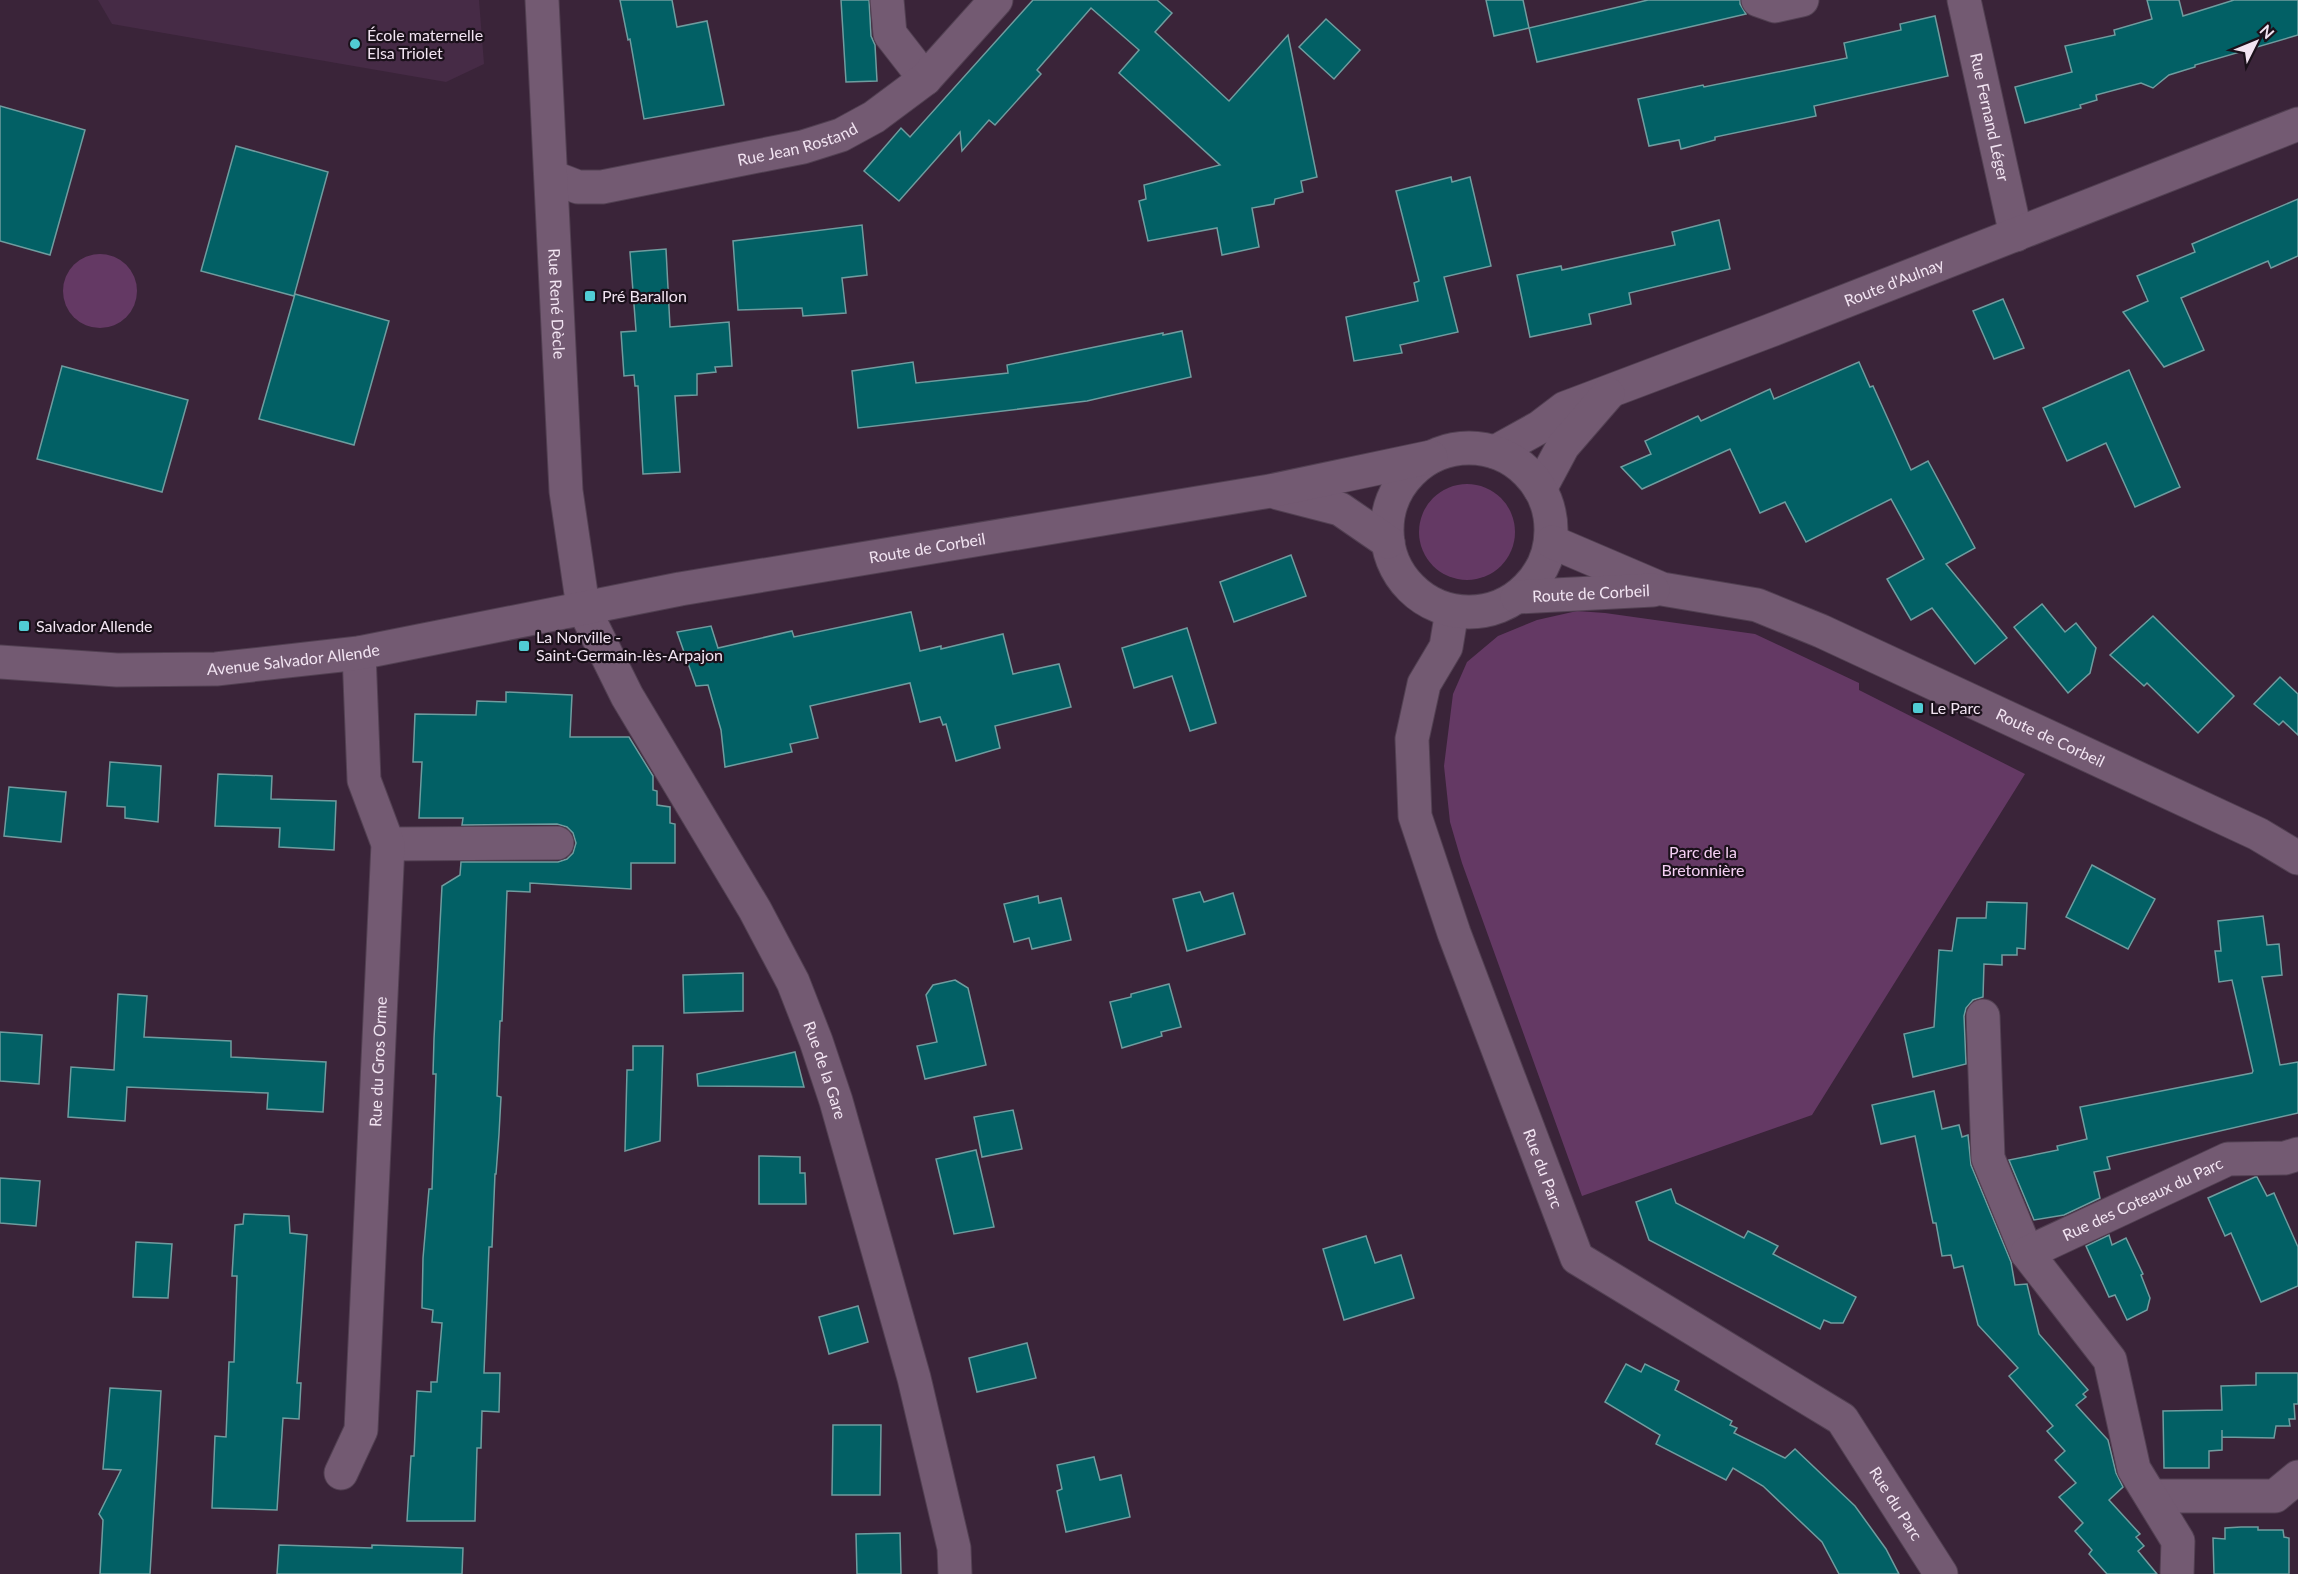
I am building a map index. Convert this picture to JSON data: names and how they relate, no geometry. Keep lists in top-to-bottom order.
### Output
{
  "streets": {
    "street": [
      "Rue Fernand Léger",
      "Rue Jean Rostand",
      "Route d'Aulnay",
      "Rue René Dècle",
      "Route de Corbeil",
      "Avenue Salvador Allende",
      "Rue du Gros Orme",
      "Rue de la Gare",
      "Rue du Parc",
      "Rue des Coteaux du Parc"
    ]
  },
  "crossings": [
    ["Rue Fernand Léger", "Route d'Aulnay"],
    ["Rue Jean Rostand", "Rue René Dècle"],
    ["Route d'Aulnay", "Route de Corbeil"],
    ["Route d'Aulnay", "Rue du Parc"],
    ["Rue René Dècle", "Route de Corbeil"],
    ["Rue René Dècle", "Avenue Salvador Allende"],
    ["Rue René Dècle", "Rue de la Gare"],
    ["Route de Corbeil", "Avenue Salvador Allende"],
    ["Route de Corbeil", "Rue de la Gare"],
    ["Route de Corbeil", "Rue du Parc"],
    ["Avenue Salvador Allende", "Rue du Gros Orme"],
    ["Avenue Salvador Allende", "Rue de la Gare"]
  ],
  "parks": ["Parc de la Bretonnière"],
  "places": {
    "other": ["École maternelle Elsa Triolet"],
    "transit": [
      "Pré Barallon",
      "Salvador Allende",
      "La Norville - Saint-Germain-lès-Arpajon",
      "Le Parc"
    ]
  },
  "north": "top right"
}
